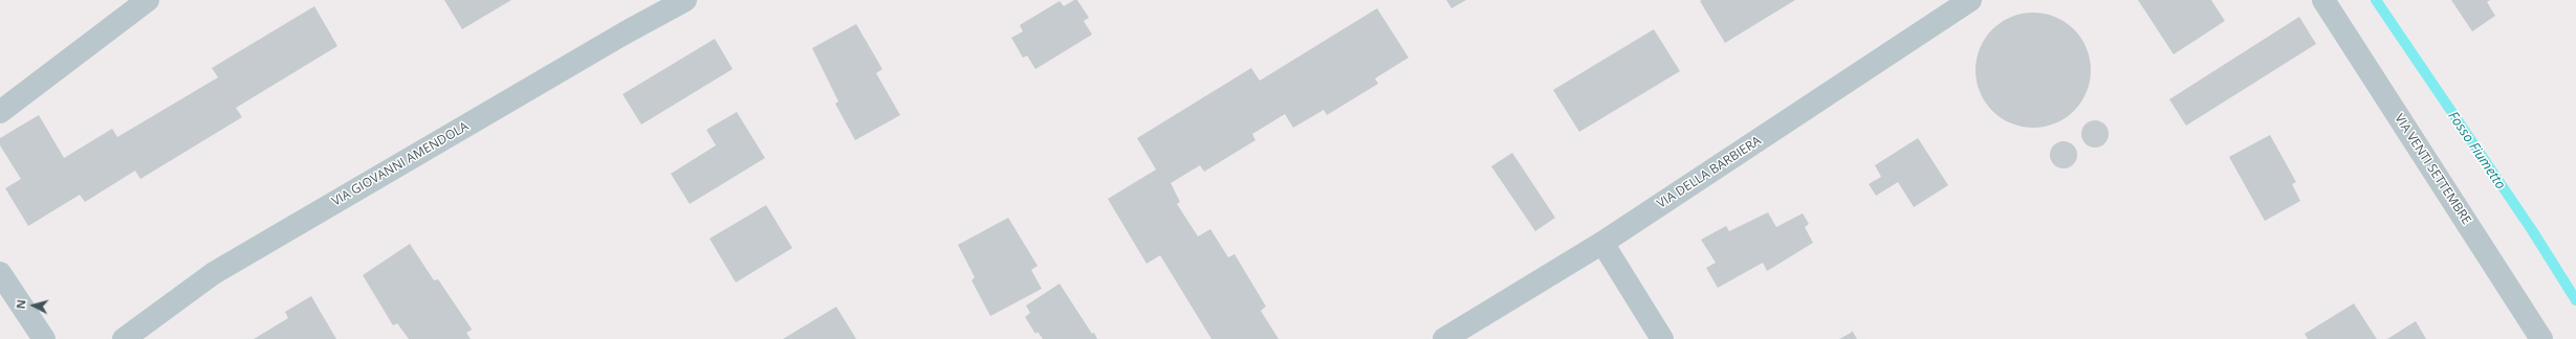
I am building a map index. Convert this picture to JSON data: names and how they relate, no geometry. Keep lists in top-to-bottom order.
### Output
{
  "streets": {
    "street": ["VIA GIOVANNI AMENDOLA", "VIA VENTI SETTEMBRE", "VIA DELLA BARBIERA"]
  },
  "water": ["Fosso Fiumetto"],
  "north": "left"
}
